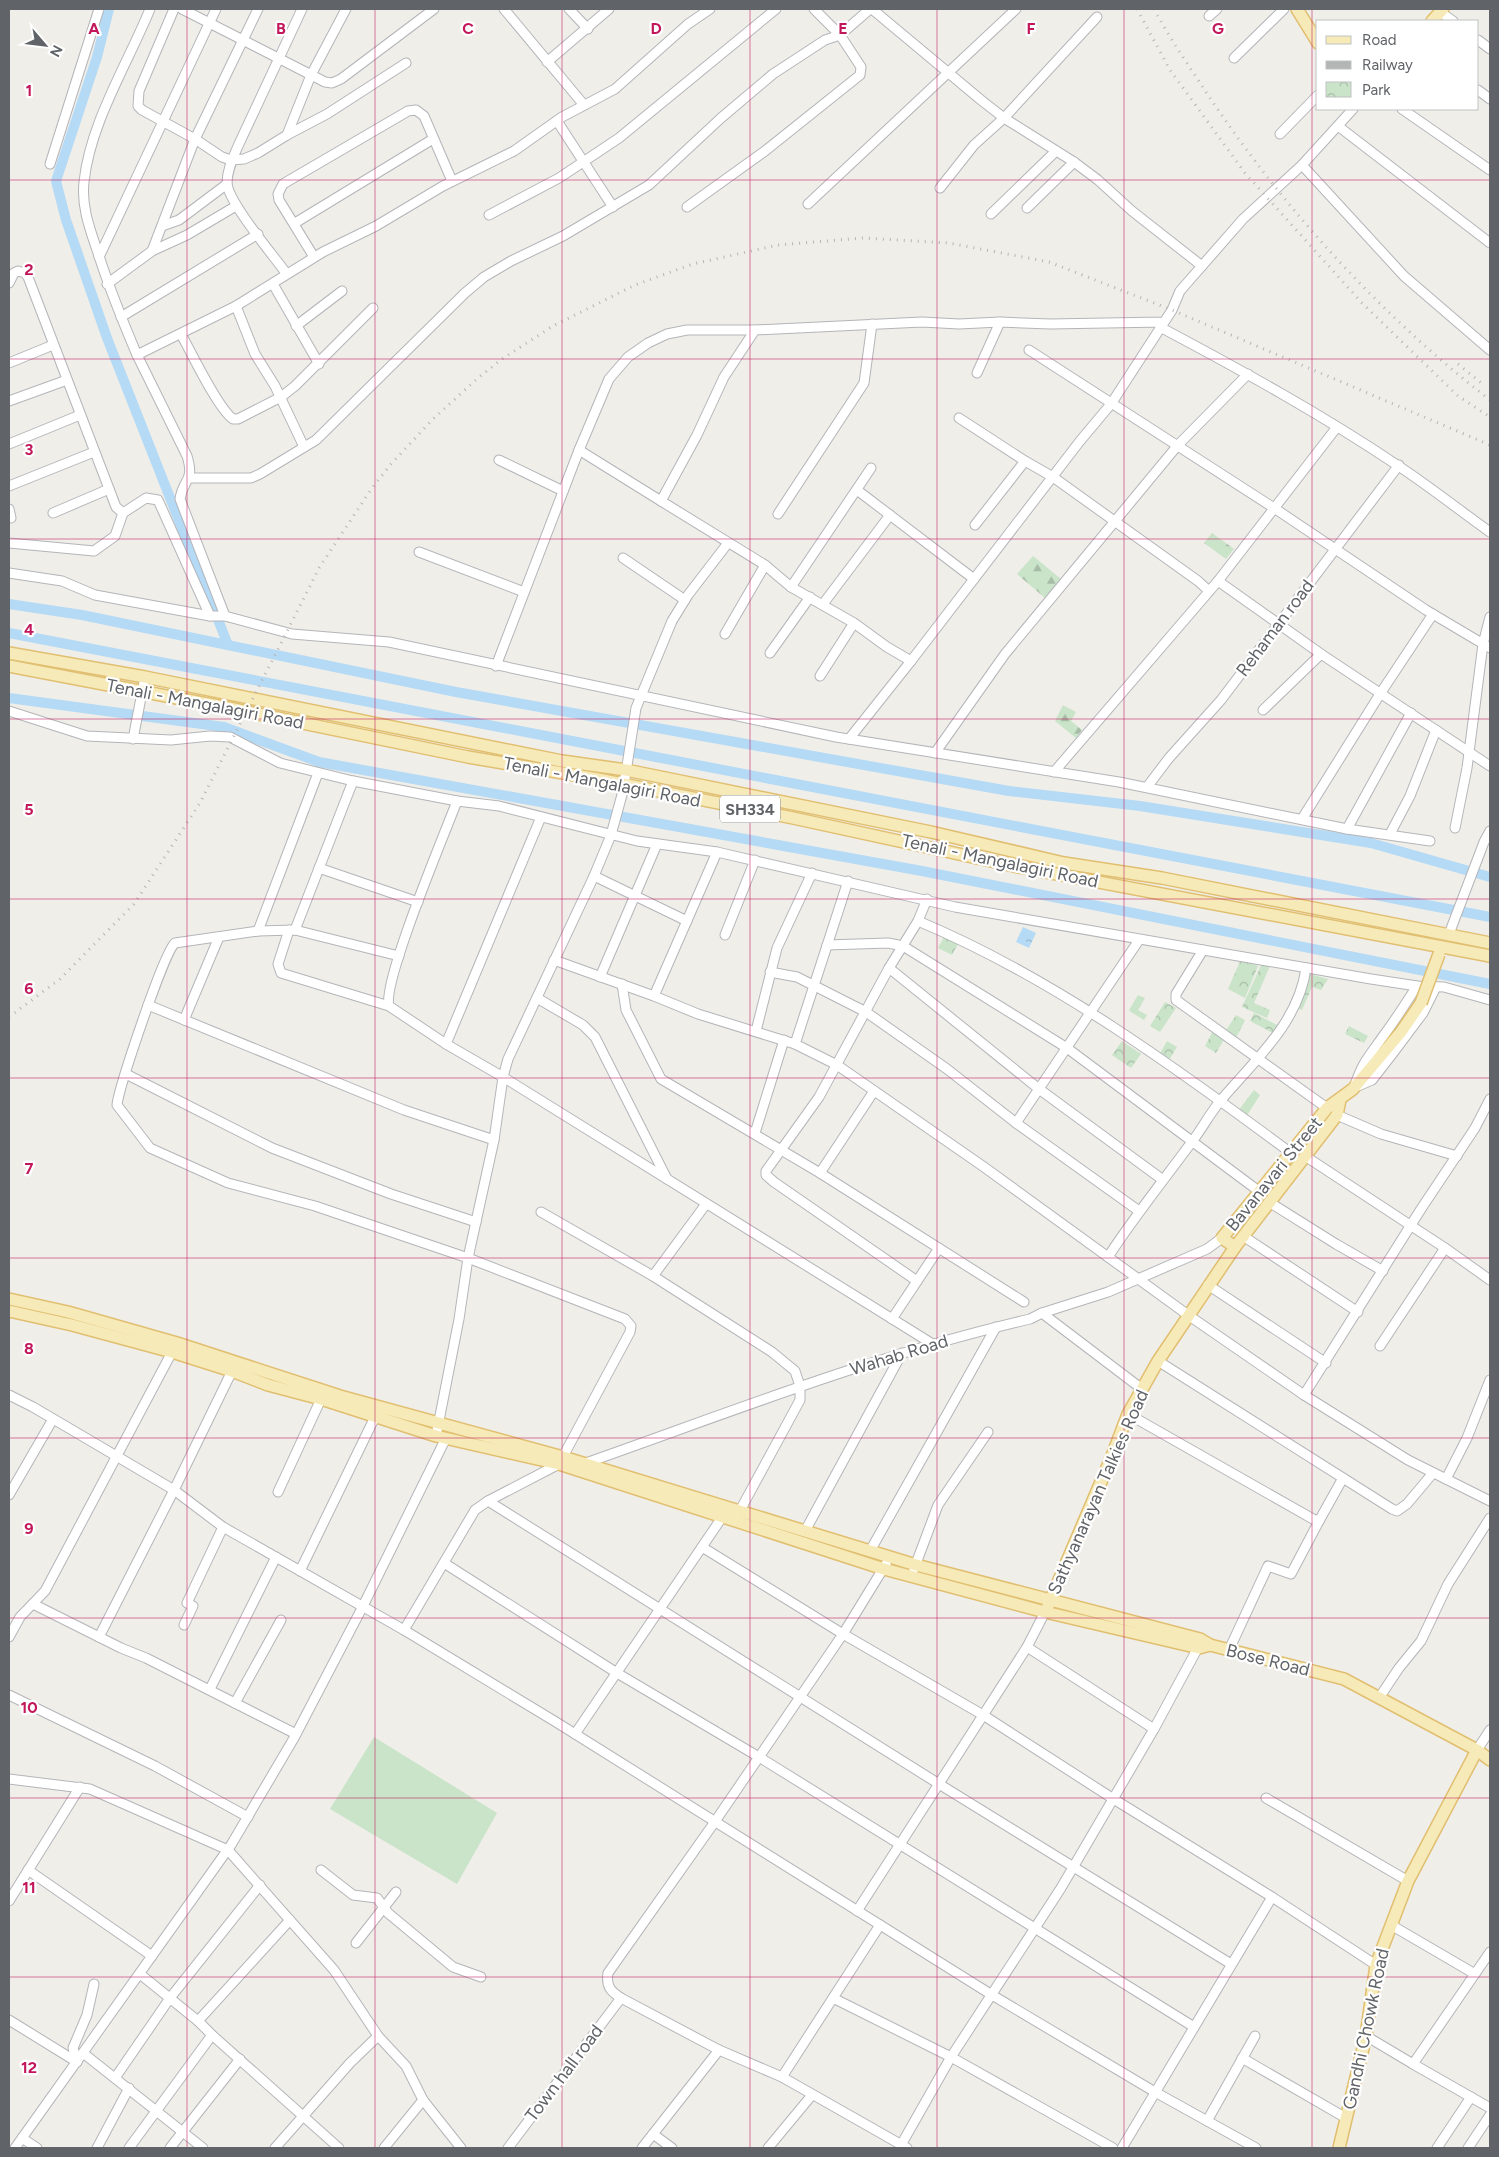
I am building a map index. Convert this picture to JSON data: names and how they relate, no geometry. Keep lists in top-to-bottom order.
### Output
{
  "streets": {
    "main road": [
      "Tenali - Mangalagiri Road",
      "SH334",
      "Bavanavari Street",
      "Sathyanarayan Talkies Road",
      "Bose Road",
      "Gandhi Chowk Road"
    ],
    "street": ["Rehaman road", "Wahab Road", "Town hall road"]
  },
  "crossings": [
    ["Tenali - Mangalagiri Road", "Bavanavari Street"],
    ["SH334", "Bavanavari Street"],
    ["Bavanavari Street", "Wahab Road"],
    ["Bavanavari Street", "Sathyanarayan Talkies Road"],
    ["Wahab Road", "Bose Road"],
    ["Sathyanarayan Talkies Road", "Bose Road"],
    ["Bose Road", "Gandhi Chowk Road"]
  ],
  "legend": ["Road", "Railway", "Park"],
  "north": "bottom right",
  "grid": {
    "columns": [
      "A",
      "B",
      "C",
      "D",
      "E",
      "F",
      "G"
    ],
    "rows": [
      "1",
      "2",
      "3",
      "4",
      "5",
      "6",
      "7",
      "8",
      "9",
      "10",
      "11",
      "12"
    ]
  }
}
